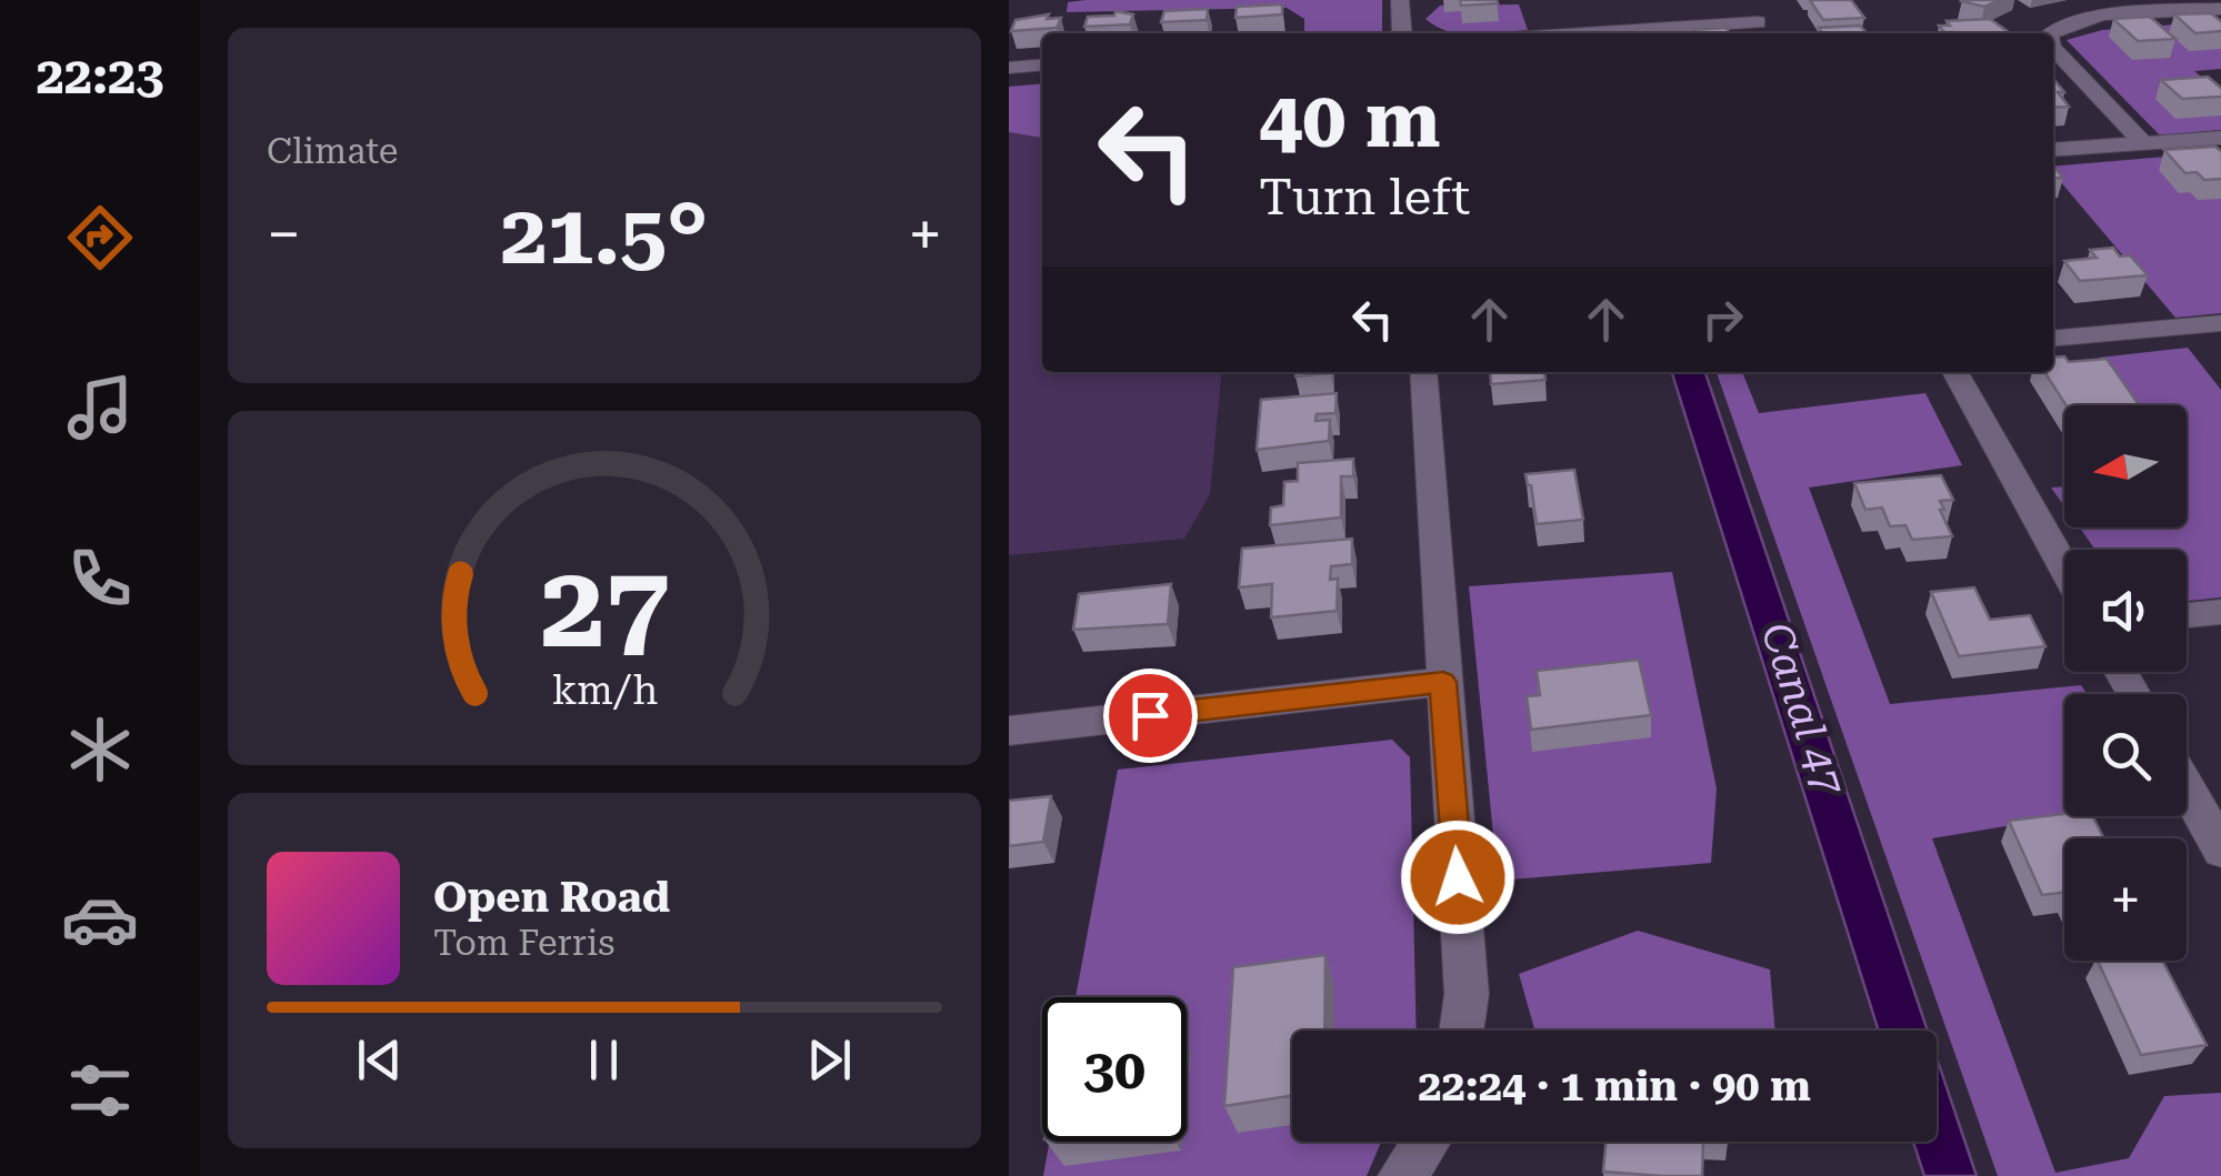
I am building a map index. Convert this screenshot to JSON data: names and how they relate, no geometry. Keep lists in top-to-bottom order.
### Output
{
  "water": ["Canal 47"],
  "north": "left",
  "page": {
    "tabs": "22:23",
    "tile": "Climate",
    "turn": ["40 m", "Turn left"],
    "heat": ["−", "21.5°", "+"],
    "map_buttons": "+",
    "song": ["Open Road", "Tom Ferris"],
    "limit": "30",
    "trip": "22:24 · 1 min · 90 m",
    "gauge": ["27", "km/h"]
  }
}
